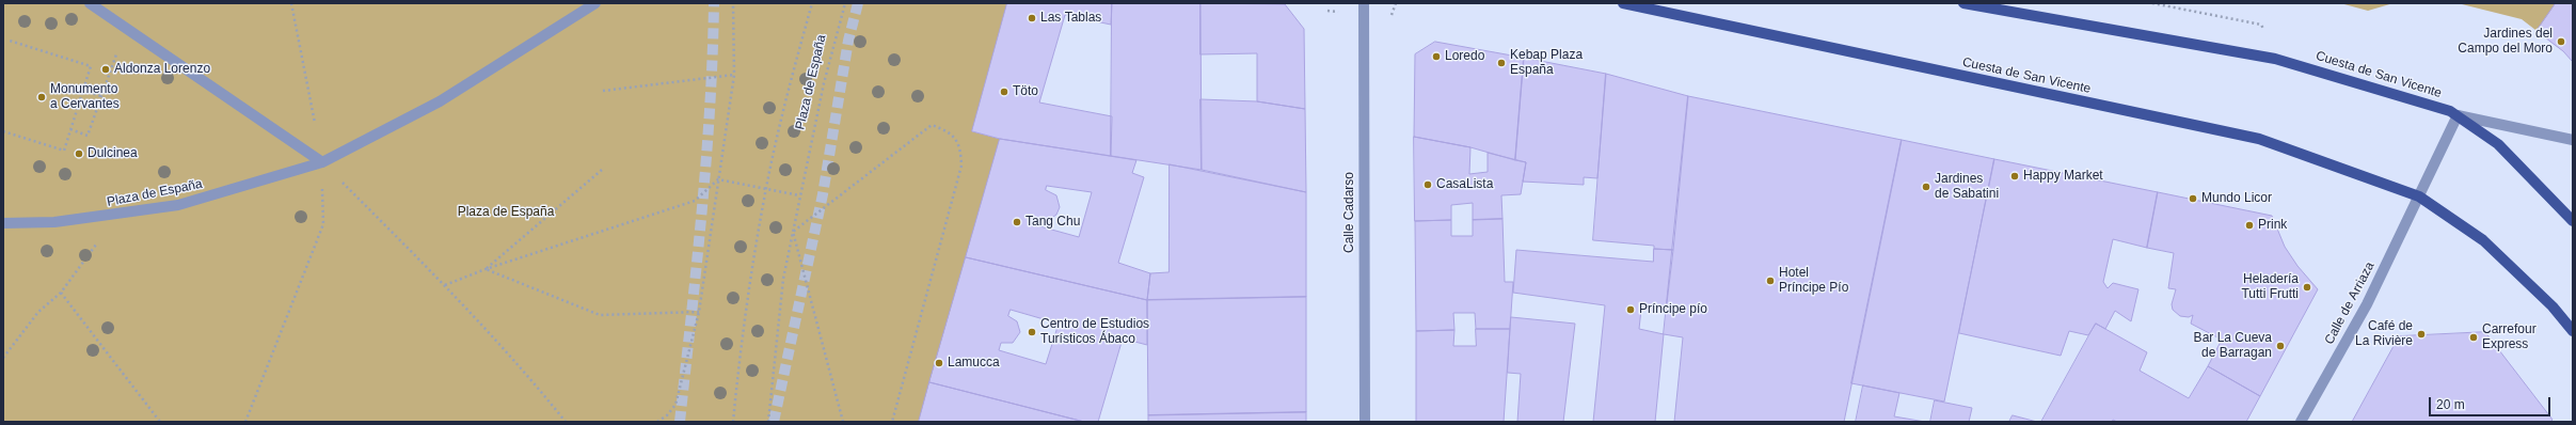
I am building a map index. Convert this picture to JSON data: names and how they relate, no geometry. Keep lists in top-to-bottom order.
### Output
{
  "streets": {
    "main road": ["Cuesta de San Vicente"],
    "street": ["Plaza de España", "Calle Cadarso", "Calle de Arriaza"]
  },
  "crossings": [
    ["Cuesta de San Vicente", "Calle de Arriaza"]
  ],
  "parks": ["Plaza de España"],
  "places": [
    "Las Tablas",
    "Jardines del Campo del Moro",
    "Loredo",
    "Kebap Plaza España",
    "Aldonza Lorenzo",
    "Töto",
    "Monumento a Cervantes",
    "Dulcinea",
    "Happy Market",
    "CasaLista",
    "Jardines de Sabatini",
    "Mundo Licor",
    "Tang Chu",
    "Prink",
    "Hotel Príncipe Pío",
    "Heladería Tutti Frutti",
    "Príncipe pío",
    "Centro de Estudios Turísticos Ábaco",
    "Café de La Rivière",
    "Carrefour Express",
    "Bar La Cueva de Barragan",
    "Lamucca"
  ],
  "scale_bar": "20 m"
}
